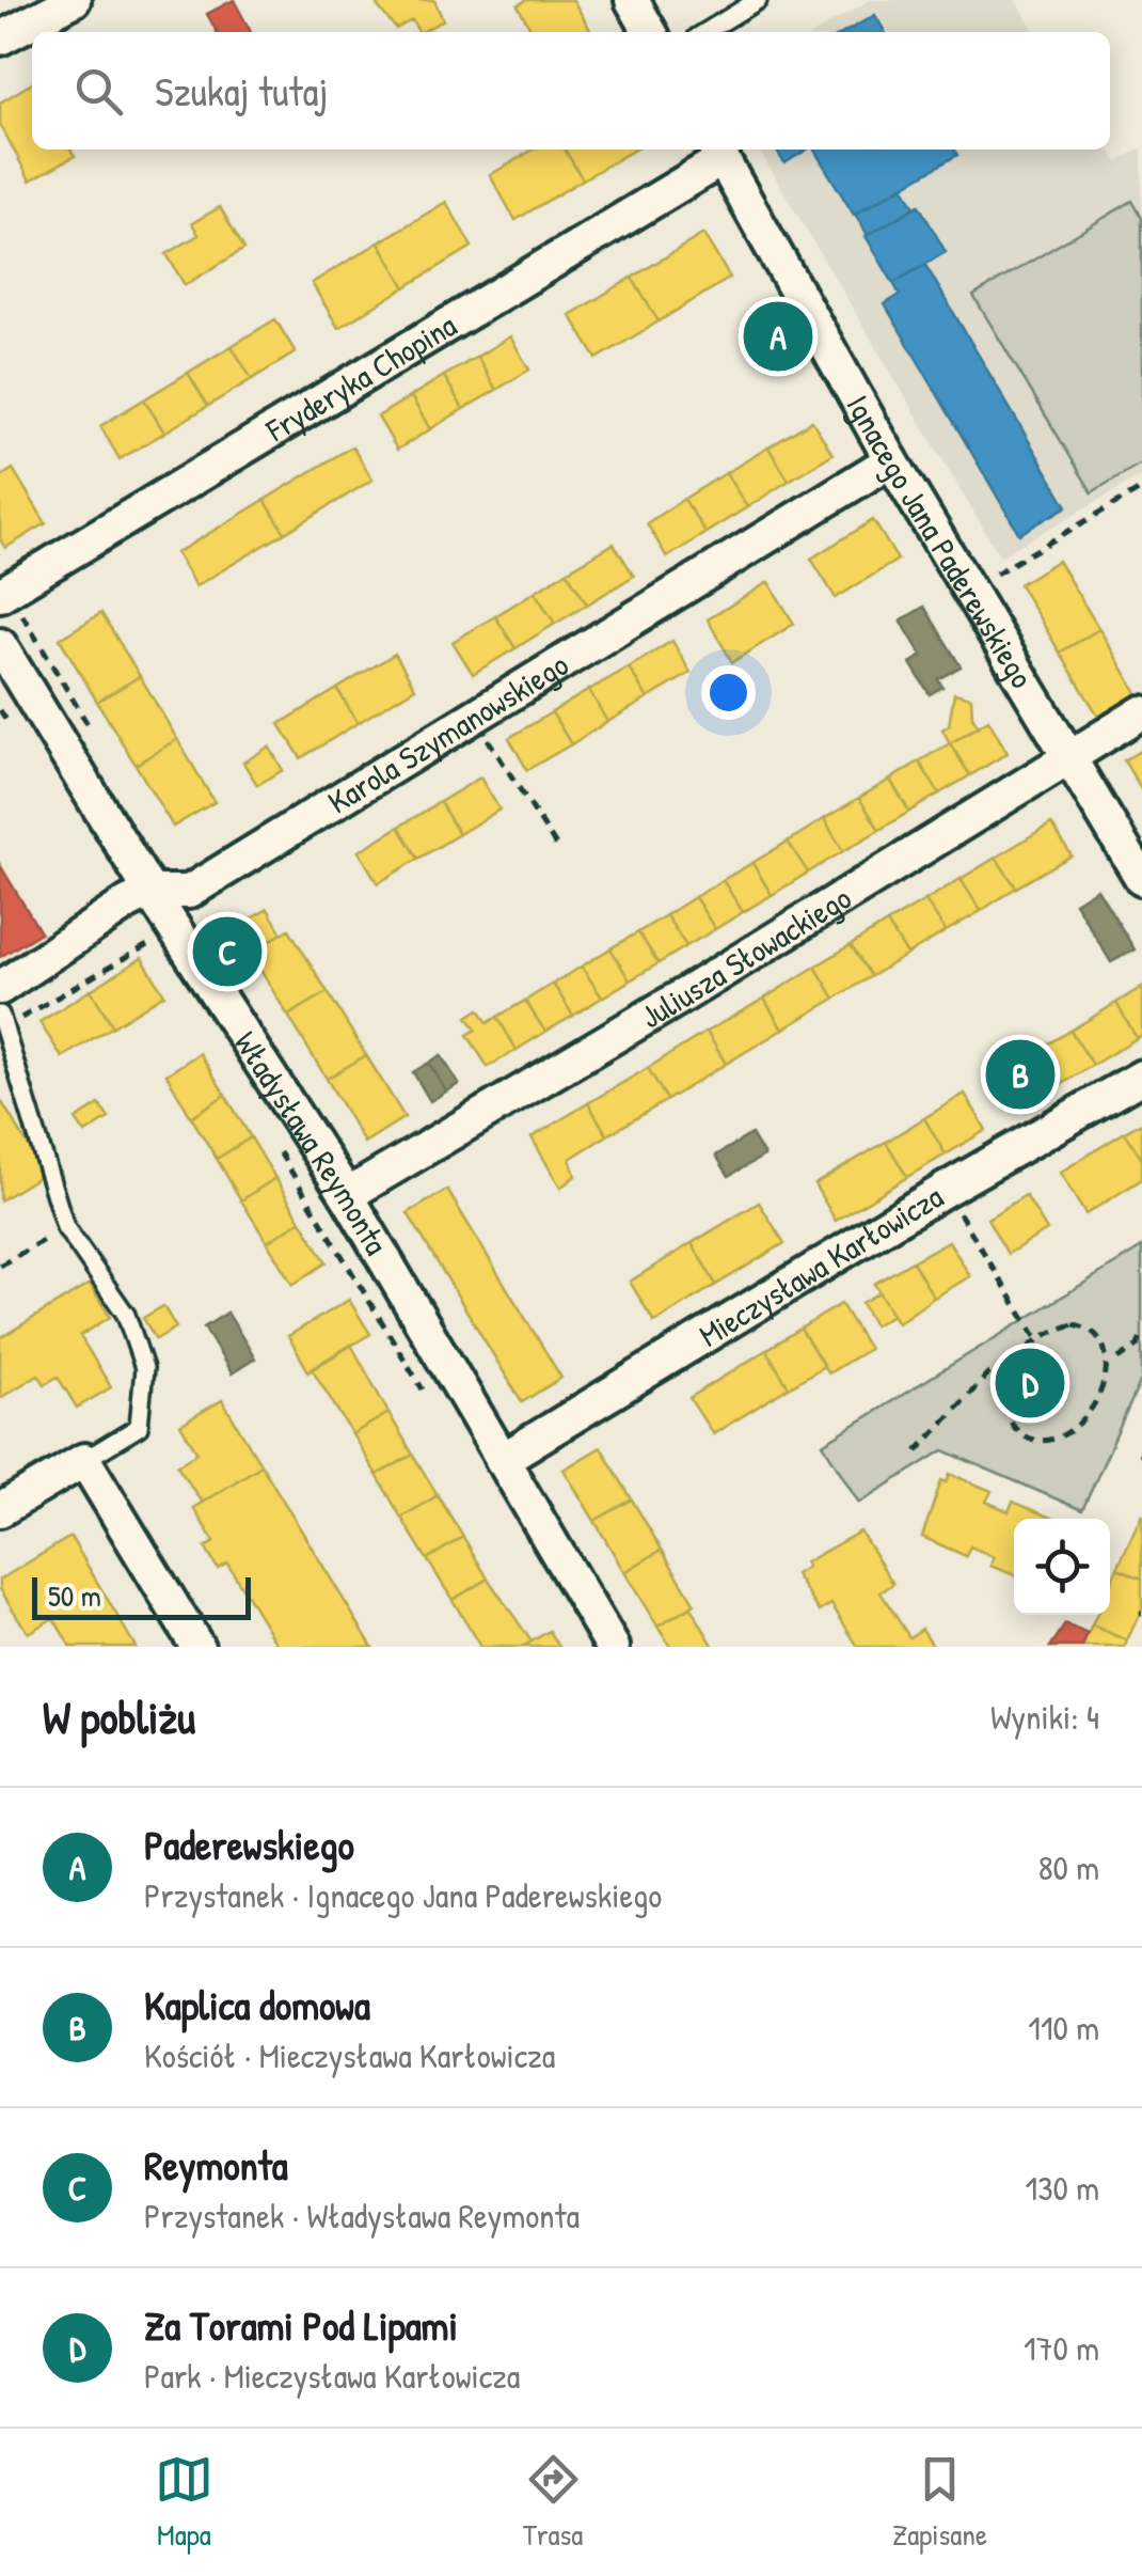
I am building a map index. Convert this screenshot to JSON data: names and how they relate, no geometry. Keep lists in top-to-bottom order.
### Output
{
  "streets": {
    "street": [
      "Fryderyka Chopina",
      "Ignacego Jana Paderewskiego",
      "Karola Szymanowskiego",
      "Juliusza Słowackiego",
      "Władysława Reymonta",
      "Mieczysława Karłowicza"
    ]
  },
  "crossings": [
    ["Fryderyka Chopina", "Ignacego Jana Paderewskiego"],
    ["Ignacego Jana Paderewskiego", "Karola Szymanowskiego"],
    ["Ignacego Jana Paderewskiego", "Juliusza Słowackiego"],
    ["Karola Szymanowskiego", "Władysława Reymonta"],
    ["Juliusza Słowackiego", "Władysława Reymonta"],
    ["Władysława Reymonta", "Mieczysława Karłowicza"]
  ],
  "scale_bar": "50 m",
  "page": {
    "search": "Szukaj tutaj",
    "pins": [
      "A",
      "C",
      "B",
      "D"
    ],
    "scale": "50 m",
    "heading": ["W pobliżu", "Wyniki: 4"],
    "list": [
      {
        "mark": "A",
        "name": "Paderewskiego",
        "note": "Przystanek · Ignacego Jana Paderewskiego",
        "value": "80 m"
      },
      {
        "mark": "B",
        "name": "Kaplica domowa",
        "note": "Kościół · Mieczysława Karłowicza",
        "value": "110 m"
      },
      {
        "mark": "C",
        "name": "Reymonta",
        "note": "Przystanek · Władysława Reymonta",
        "value": "130 m"
      },
      {
        "mark": "D",
        "name": "Za Torami Pod Lipami",
        "note": "Park · Mieczysława Karłowicza",
        "value": "170 m"
      }
    ],
    "nav": ["Mapa", "Trasa", "Zapisane"]
  }
}
